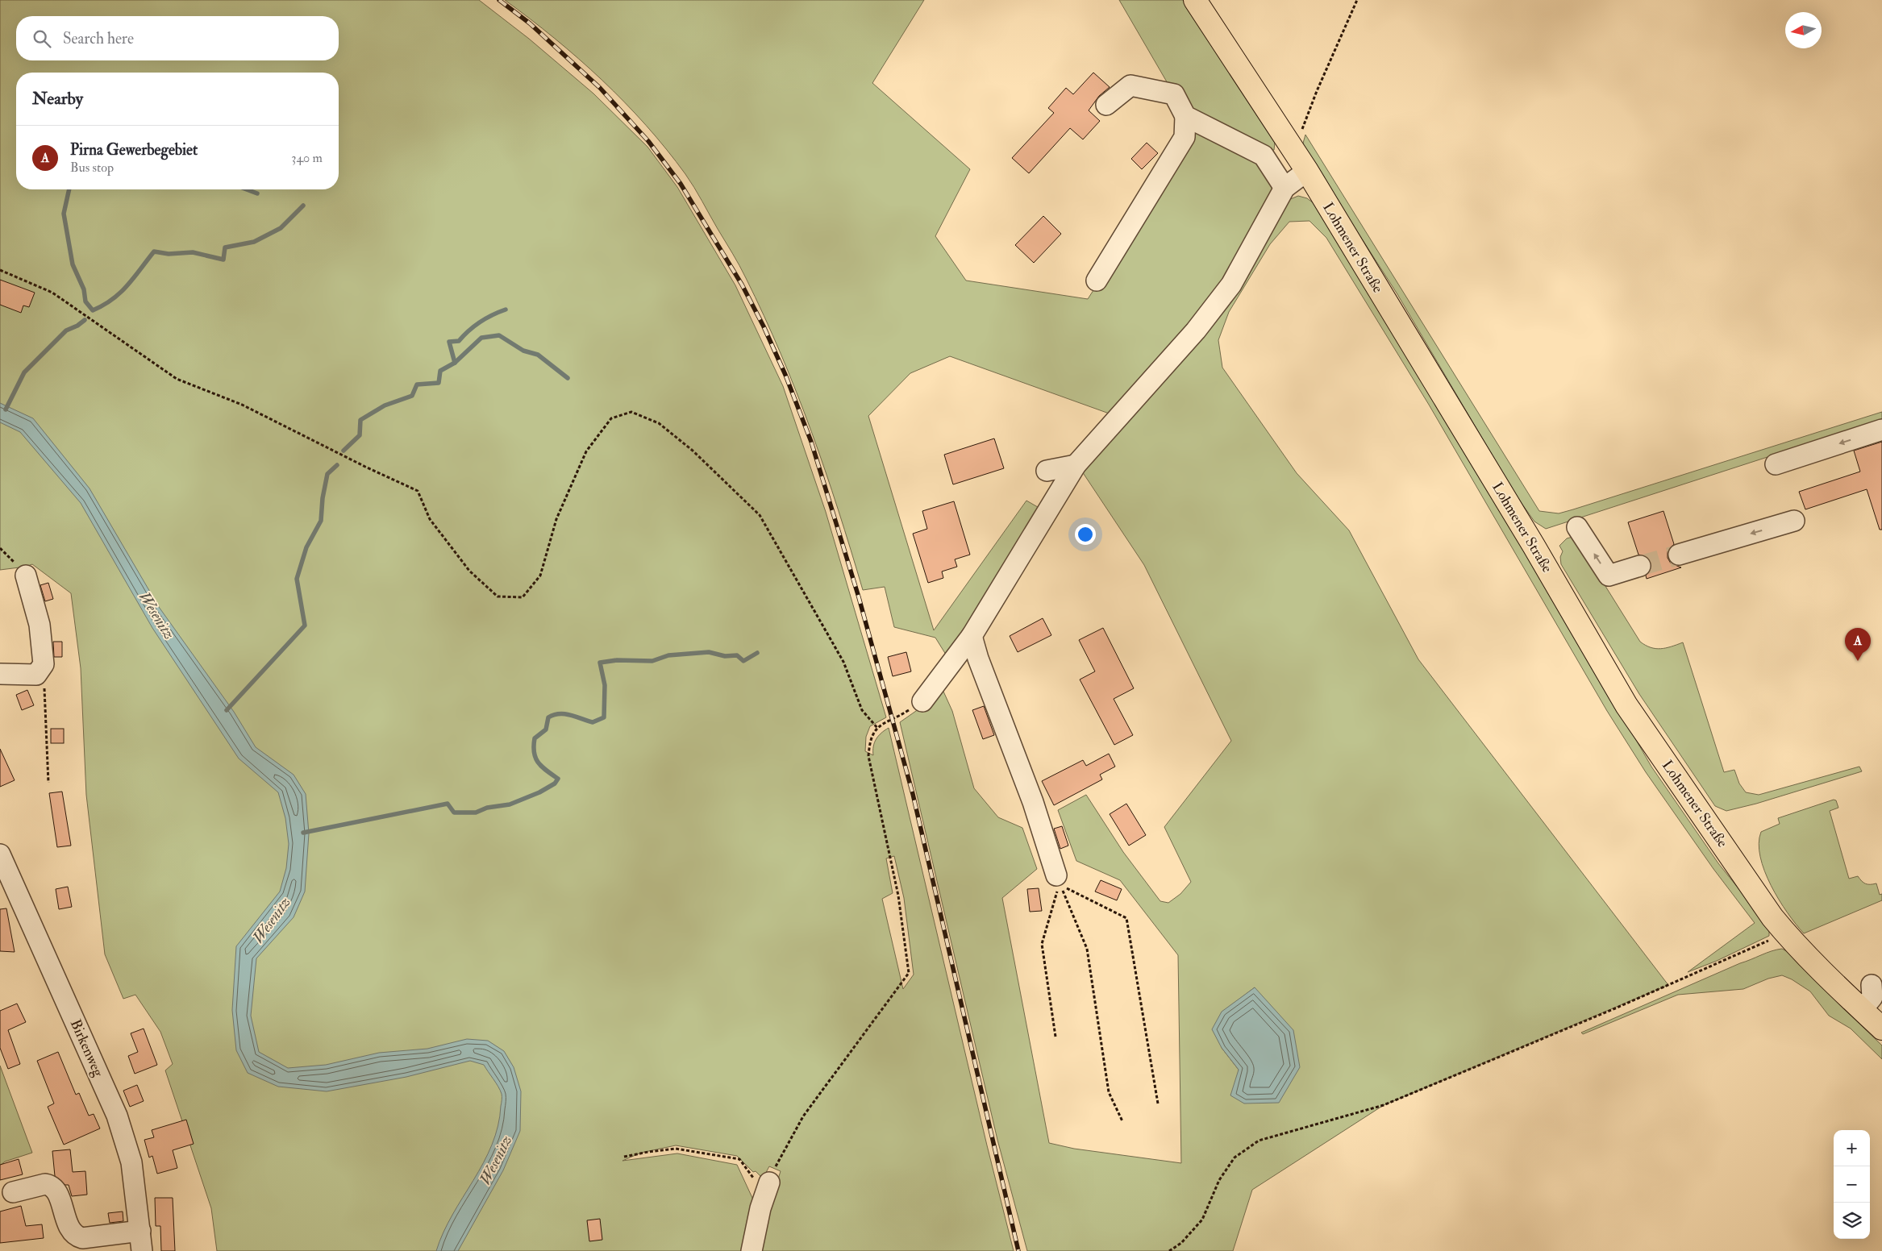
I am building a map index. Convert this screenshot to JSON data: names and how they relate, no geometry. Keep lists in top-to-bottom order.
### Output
{
  "streets": {
    "main road": ["Lohmener Straße"],
    "street": ["Birkenweg"]
  },
  "water": ["Wesenitz"],
  "north": "left",
  "page": {
    "search": "Search here",
    "heading": "Nearby",
    "list": [
      {
        "mark": "A",
        "name": "Pirna Gewerbegebiet",
        "note": "Bus stop",
        "value": "340 m"
      }
    ],
    "pins": "A",
    "map_buttons": ["+", "−"]
  }
}
